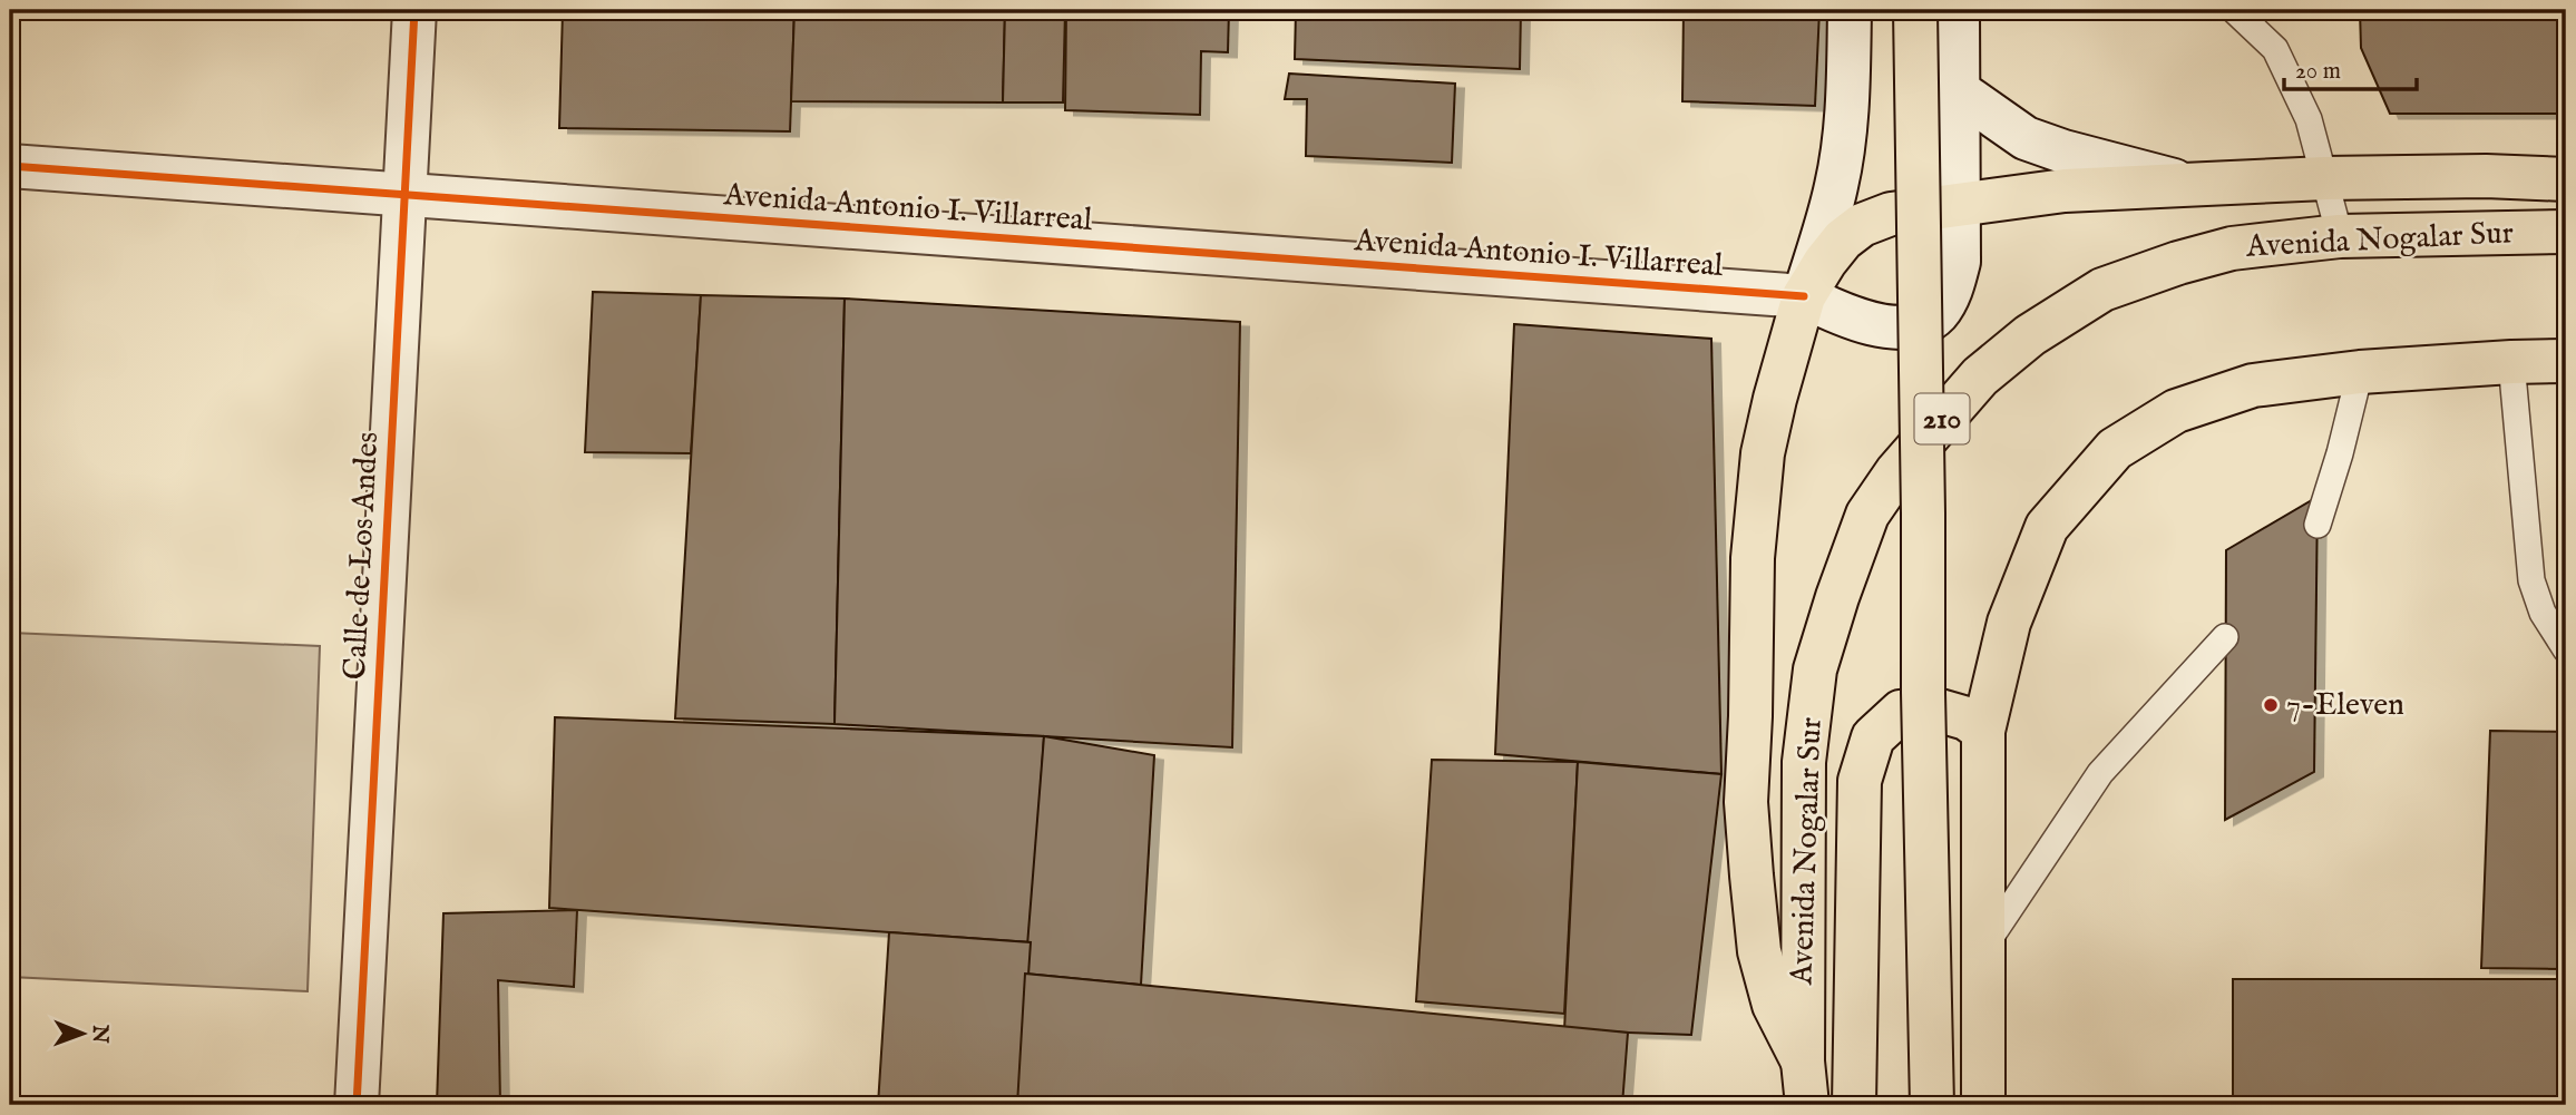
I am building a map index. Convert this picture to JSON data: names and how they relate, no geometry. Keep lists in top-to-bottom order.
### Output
{
  "streets": {
    "highway": ["Avenida Nogalar Sur", "210"],
    "street": ["Avenida Antonio I. Villarreal", "Calle de Los Andes"]
  },
  "crossings": [
    ["Avenida Antonio I. Villarreal", "Calle de Los Andes"]
  ],
  "places": ["7-Eleven"],
  "scale_bar": "20 m",
  "north": "right"
}
